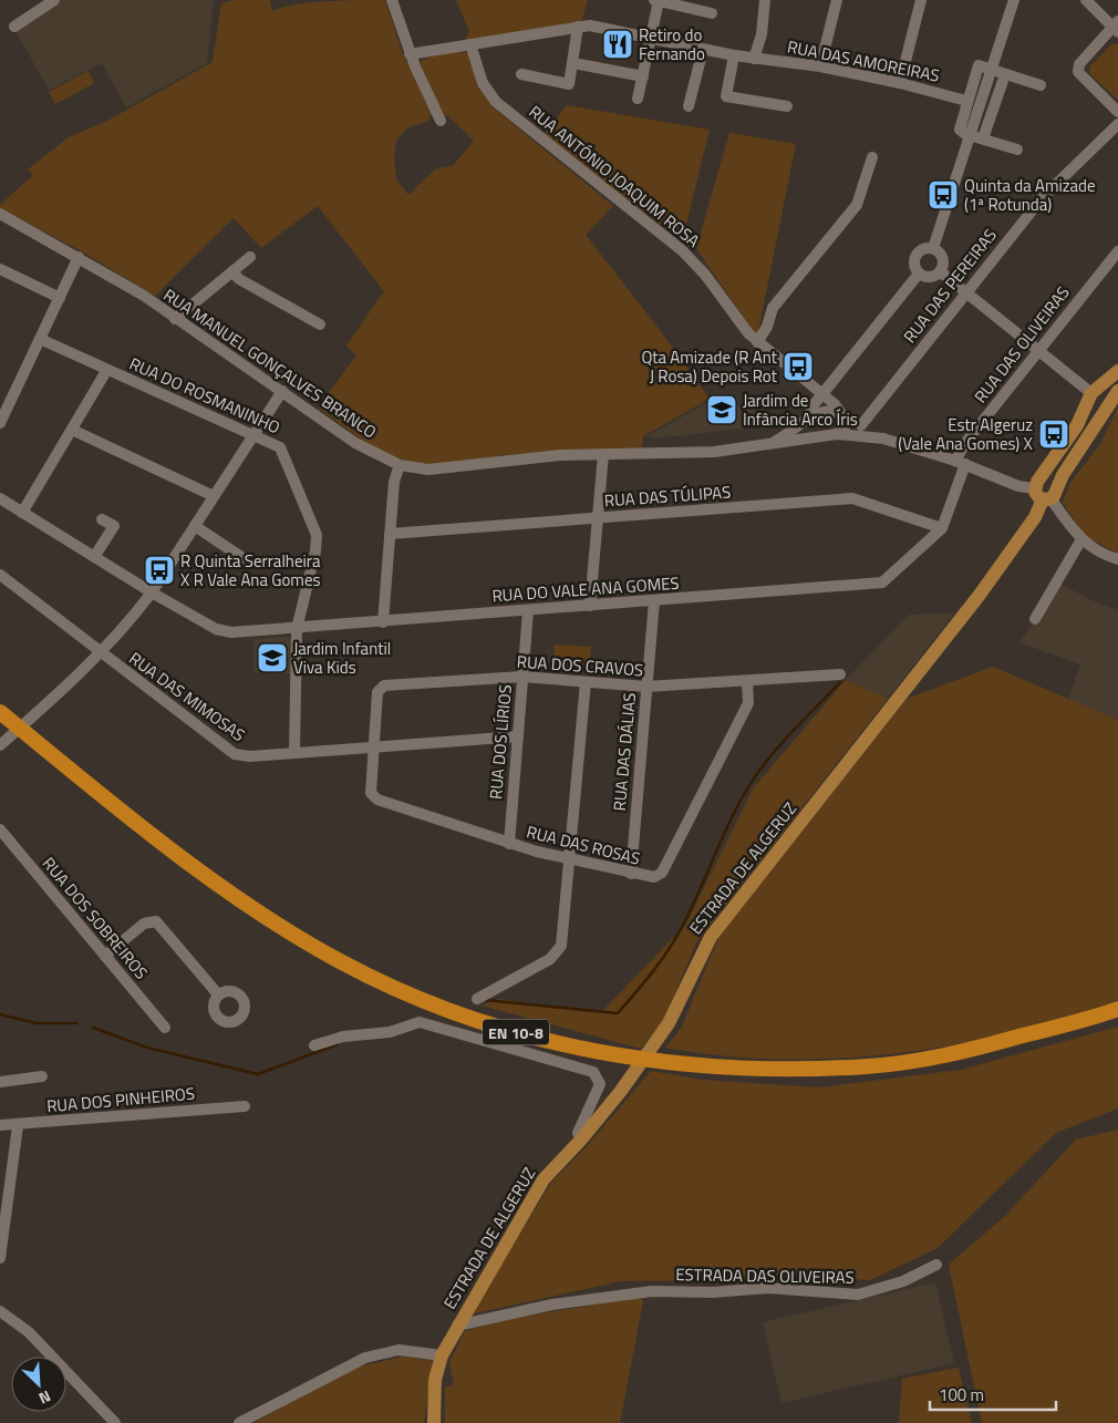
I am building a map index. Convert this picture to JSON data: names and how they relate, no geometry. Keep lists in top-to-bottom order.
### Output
{
  "streets": {
    "highway": ["EN 10-8"],
    "main road": ["ESTRADA DE ALGERUZ"],
    "street": [
      "RUA DAS AMOREIRAS",
      "RUA ANTÓNIO JOAQUIM ROSA",
      "RUA DAS PEREIRAS",
      "RUA DAS OLIVEIRAS",
      "RUA MANUEL GONÇALVES BRANCO",
      "RUA DO ROSMANINHO",
      "RUA DAS TÚLIPAS",
      "RUA DO VALE ANA GOMES",
      "RUA DOS CRAVOS",
      "RUA DAS MIMOSAS",
      "RUA DOS LÍRIOS",
      "RUA DAS DÁLIAS",
      "RUA DAS ROSAS",
      "RUA DOS SOBREIROS",
      "RUA DOS PINHEIROS",
      "ESTRADA DAS OLIVEIRAS"
    ]
  },
  "crossings": [
    ["RUA DAS AMOREIRAS", "RUA ANTÓNIO JOAQUIM ROSA"],
    ["RUA ANTÓNIO JOAQUIM ROSA", "RUA MANUEL GONÇALVES BRANCO"],
    ["RUA DAS PEREIRAS", "RUA MANUEL GONÇALVES BRANCO"],
    ["RUA DAS OLIVEIRAS", "RUA MANUEL GONÇALVES BRANCO"],
    ["RUA DAS OLIVEIRAS", "RUA DO VALE ANA GOMES"],
    ["RUA MANUEL GONÇALVES BRANCO", "RUA DO VALE ANA GOMES"],
    ["RUA MANUEL GONÇALVES BRANCO", "ESTRADA DE ALGERUZ"],
    ["RUA DO ROSMANINHO", "RUA DO VALE ANA GOMES"],
    ["RUA DO ROSMANINHO", "RUA DAS MIMOSAS"],
    ["RUA DAS TÚLIPAS", "RUA DO VALE ANA GOMES"],
    ["RUA DO VALE ANA GOMES", "RUA DOS LÍRIOS"],
    ["RUA DO VALE ANA GOMES", "RUA DAS DÁLIAS"],
    ["RUA DOS CRAVOS", "RUA DAS MIMOSAS"],
    ["RUA DOS CRAVOS", "RUA DOS LÍRIOS"],
    ["RUA DOS CRAVOS", "RUA DAS DÁLIAS"],
    ["RUA DOS CRAVOS", "RUA DAS ROSAS"],
    ["RUA DAS MIMOSAS", "RUA DOS LÍRIOS"],
    ["RUA DAS MIMOSAS", "RUA DAS ROSAS"],
    ["RUA DOS LÍRIOS", "RUA DAS ROSAS"],
    ["RUA DAS DÁLIAS", "RUA DAS ROSAS"],
    ["ESTRADA DE ALGERUZ", "ESTRADA DAS OLIVEIRAS"]
  ],
  "places": {
    "restaurant": ["Retiro do Fernando"],
    "bus stop": [
      "Quinta da Amizade (1ª Rotunda)",
      "Qta Amizade (R Ant J Rosa) Depois Rot",
      "Estr Algeruz (Vale Ana Gomes) X",
      "R Quinta Serralheira X R Vale Ana Gomes"
    ],
    "school or university": ["Jardim de Infância Arco Íris", "Jardim Infantil Viva Kids"]
  },
  "scale_bar": "100 m",
  "north": "bottom right"
}
